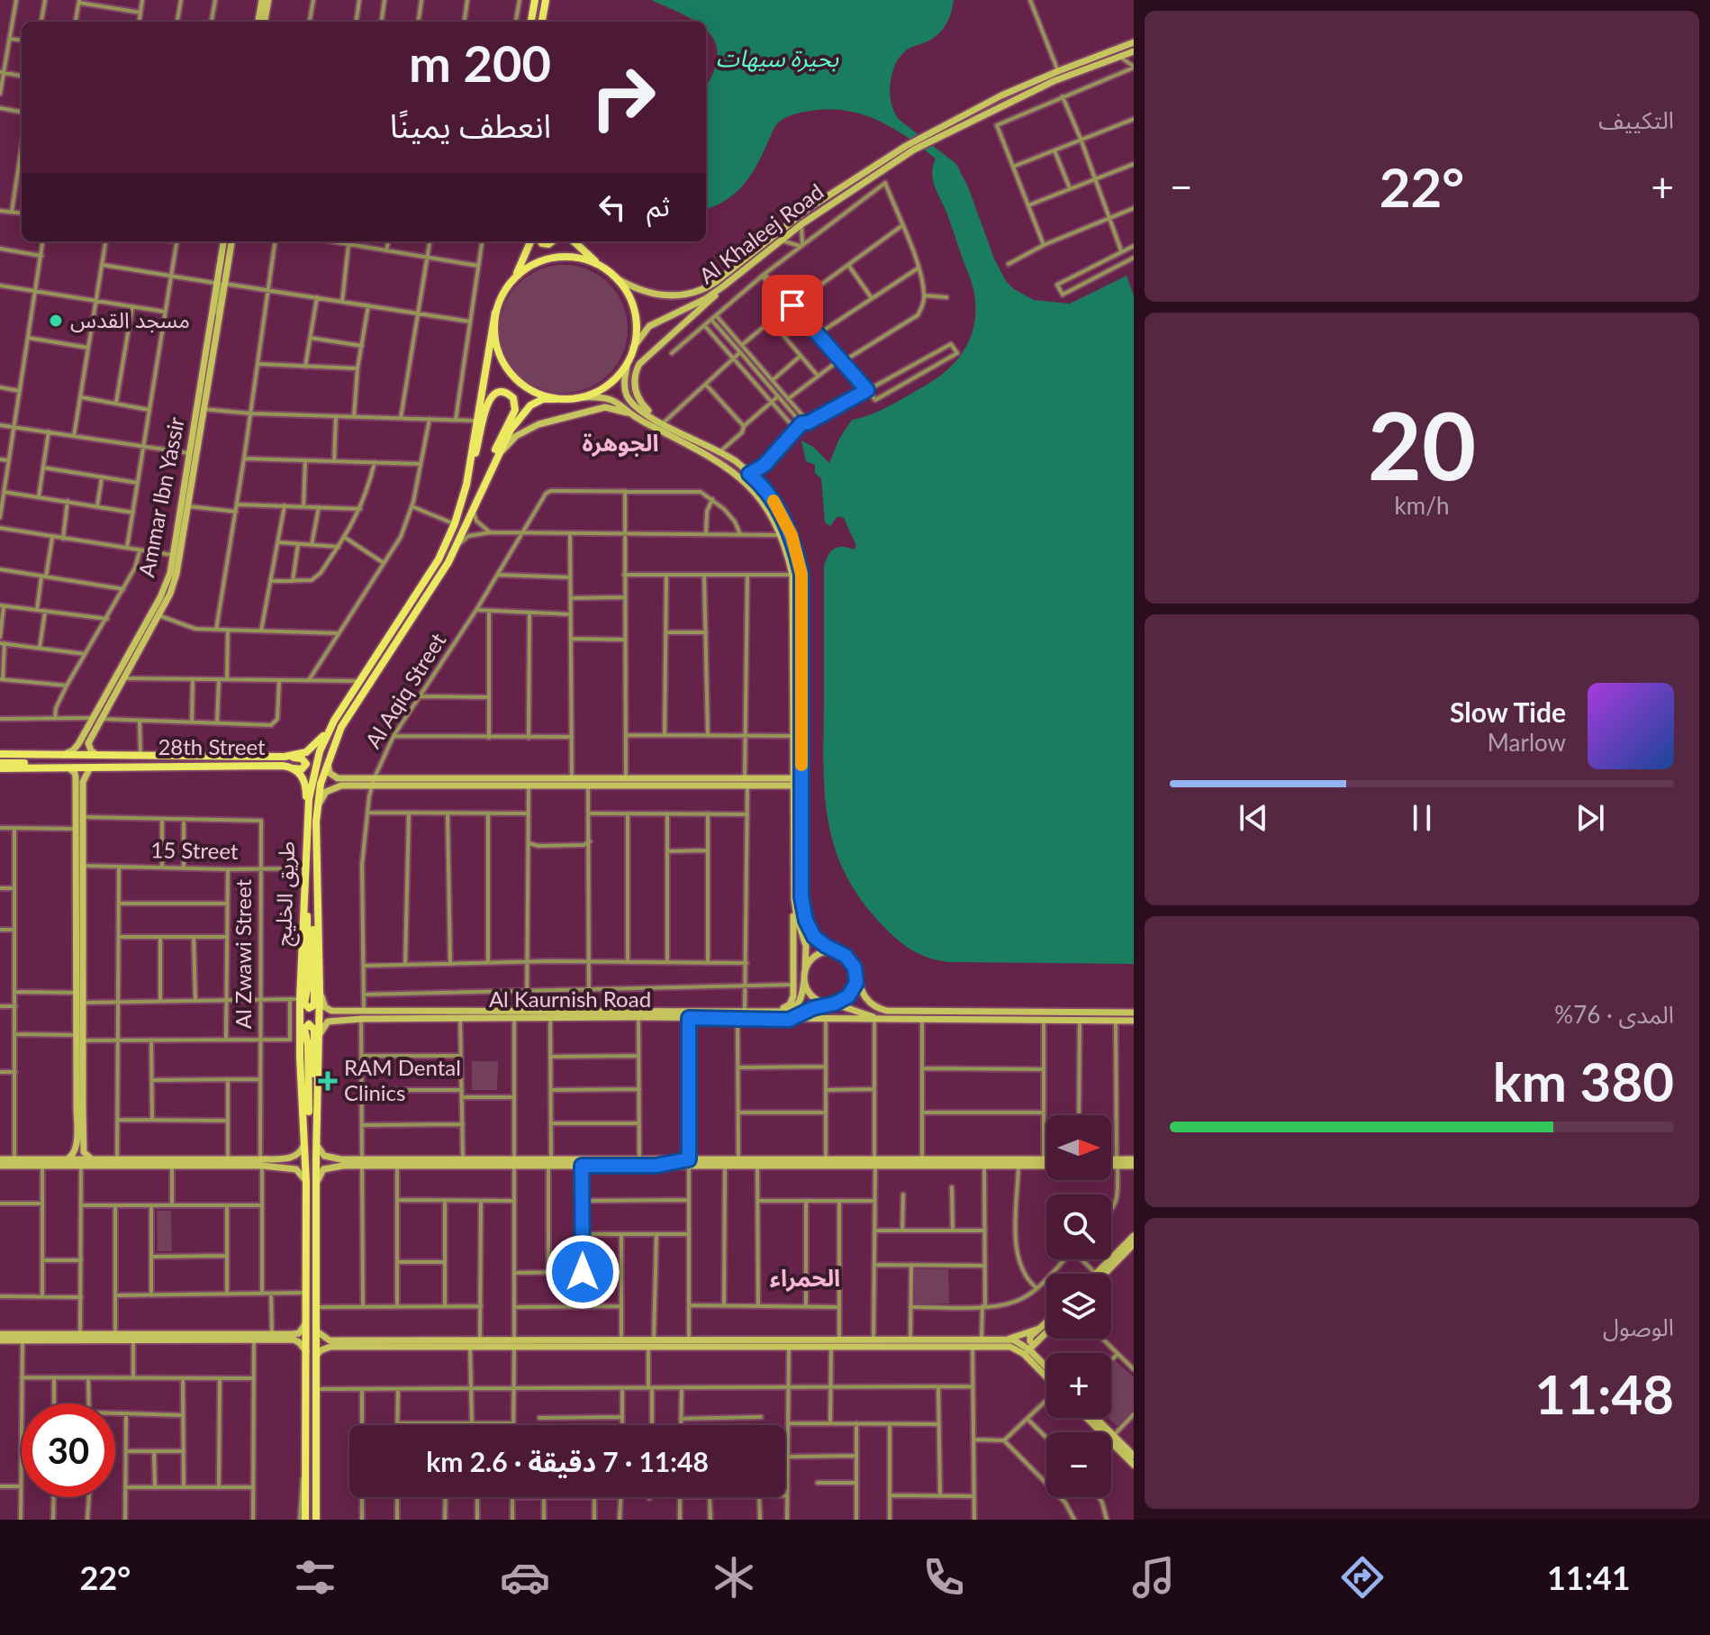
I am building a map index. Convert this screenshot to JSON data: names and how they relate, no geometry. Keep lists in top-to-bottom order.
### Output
{
  "streets": {
    "main road": ["28th Street", "طريق الخليج"],
    "street": [
      "Al Khaleej Road",
      "Ammar Ibn Yassir",
      "Al Aqiq Street",
      "15 Street",
      "Al Zwawi Street",
      "Al Kaurnish Road"
    ]
  },
  "crossings": [
    ["Al Khaleej Road", "طريق الخليج"],
    ["Al Aqiq Street", "Al Kaurnish Road"],
    ["28th Street", "طريق الخليج"],
    ["15 Street", "طريق الخليج"],
    ["15 Street", "Al Zwawi Street"],
    ["طريق الخليج", "Al Kaurnish Road"]
  ],
  "districts": ["الجوهرة", "الحمراء"],
  "water": ["بحيرة سيهات"],
  "places": {
    "other": ["مسجد القدس"],
    "health": ["RAM Dental Clinics"]
  },
  "north": "right",
  "page": {
    "tile": [
      "التكييف",
      ["20", "km/h"],
      ["المدى · 76%", "380 km"],
      ["الوصول", "11:48"]
    ],
    "turn": ["200 m", "انعطف يمينًا"],
    "heat": ["−", "22°", "+"],
    "then": "ثم",
    "song": ["Slow Tide", "Marlow"],
    "map_buttons": ["+", "−"],
    "limit": "30",
    "trip": "11:48 · 7 دقيقة · 2.6 km",
    "tabs": ["11:41", "22°"]
  }
}
